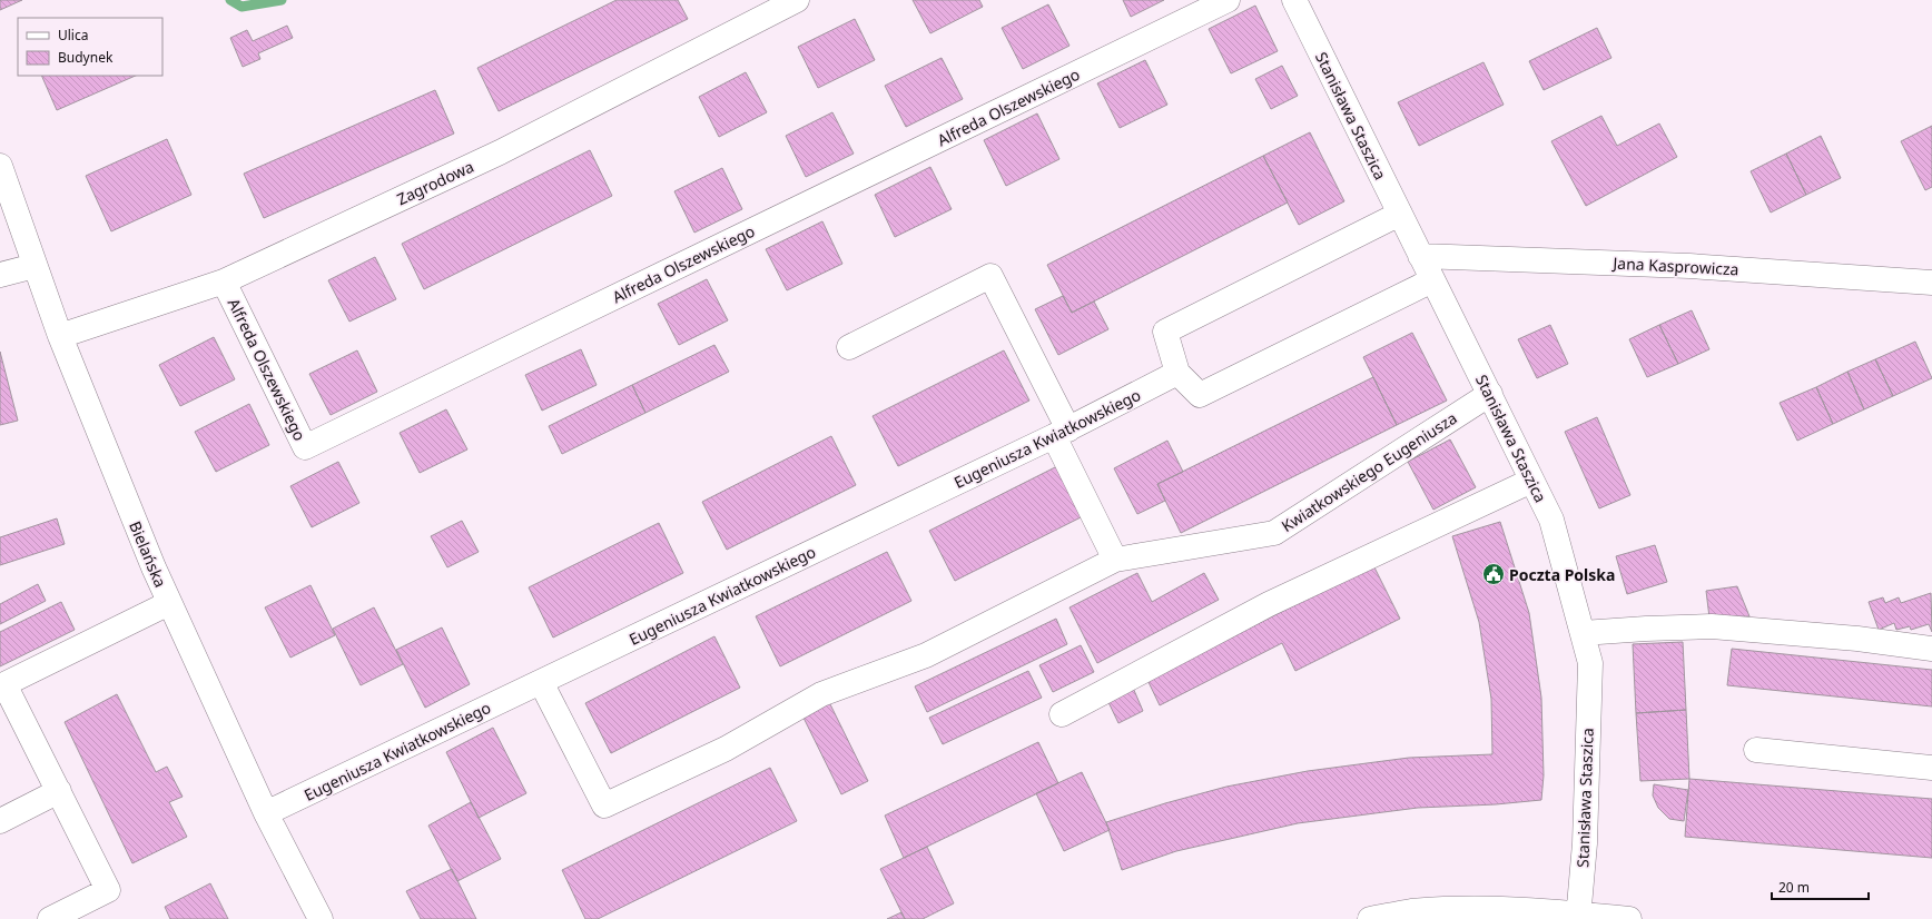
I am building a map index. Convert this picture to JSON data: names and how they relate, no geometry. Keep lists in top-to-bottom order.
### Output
{
  "streets": {
    "street": [
      "Alfreda Olszewskiego",
      "Stanisława Staszica",
      "Zagrodowa",
      "Jana Kasprowicza",
      "Eugeniusza Kwiatkowskiego",
      "Kwiatkowskiego Eugeniusza",
      "Bielańska"
    ]
  },
  "crossings": [
    ["Alfreda Olszewskiego", "Zagrodowa"],
    ["Stanisława Staszica", "Jana Kasprowicza"],
    ["Stanisława Staszica", "Kwiatkowskiego Eugeniusza"],
    ["Zagrodowa", "Bielańska"],
    ["Eugeniusza Kwiatkowskiego", "Kwiatkowskiego Eugeniusza"],
    ["Eugeniusza Kwiatkowskiego", "Bielańska"]
  ],
  "places": {
    "public building": ["Poczta Polska"]
  },
  "legend": ["Ulica", "Budynek"],
  "scale_bar": "20 m"
}
